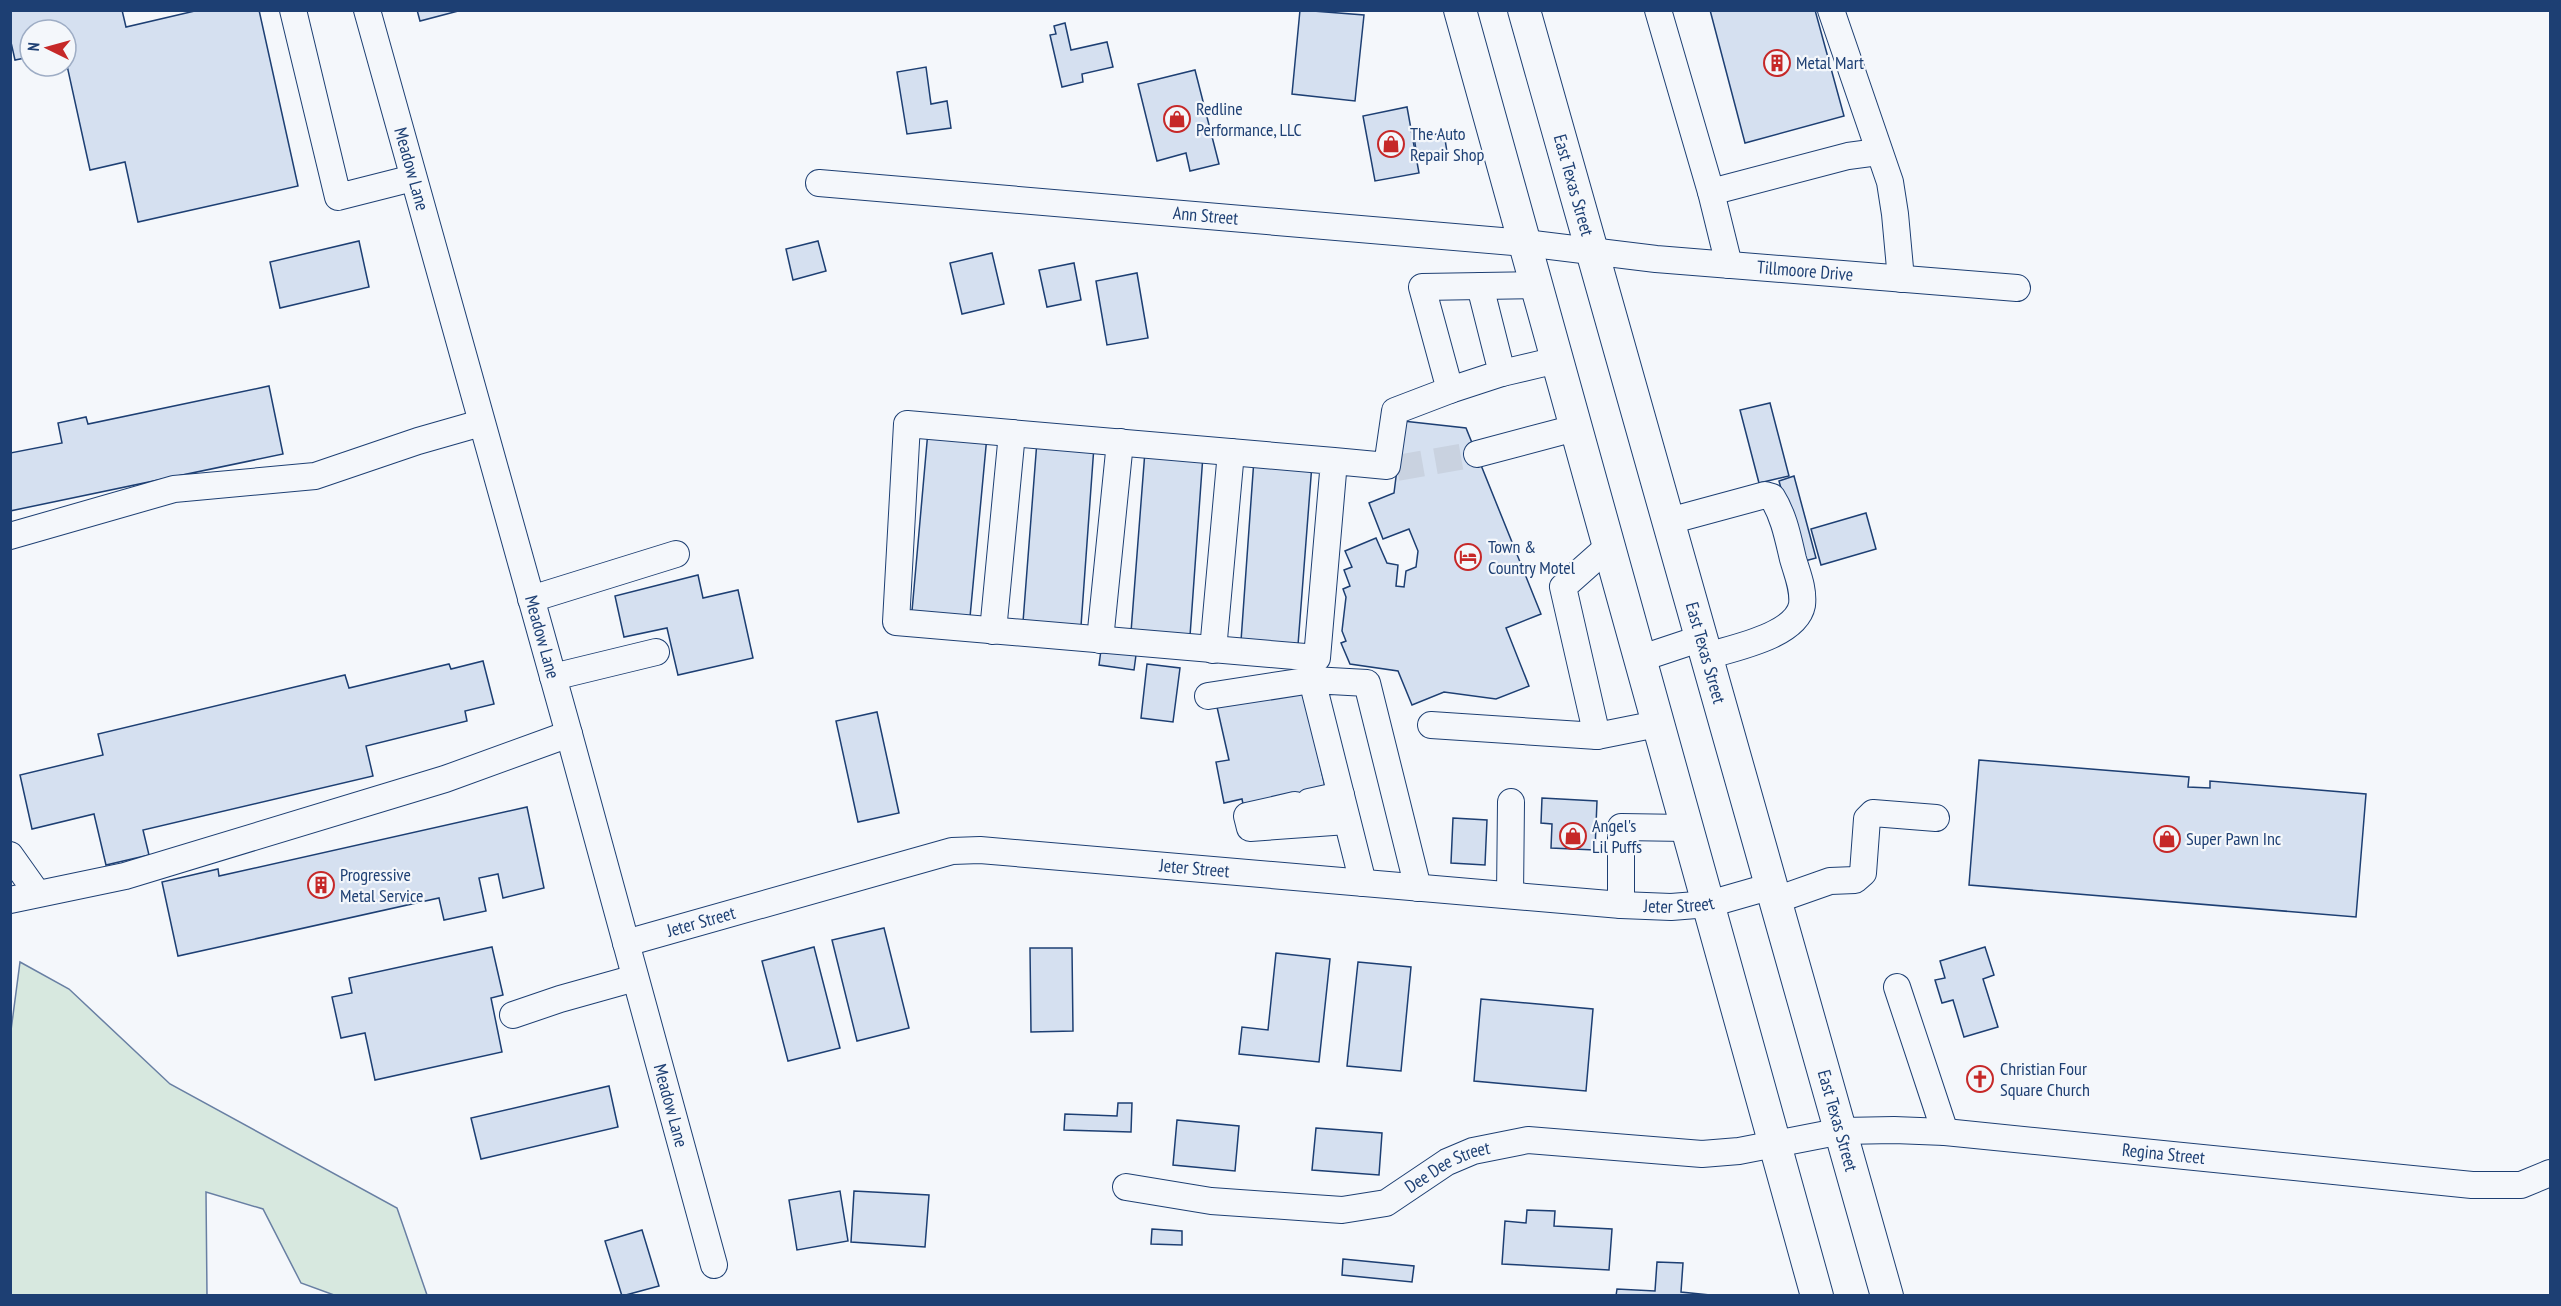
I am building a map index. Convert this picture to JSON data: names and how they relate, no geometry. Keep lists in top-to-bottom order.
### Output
{
  "streets": {
    "main road": ["East Texas Street"],
    "street": [
      "Meadow Lane",
      "Ann Street",
      "Tillmoore Drive",
      "Jeter Street",
      "Regina Street",
      "Dee Dee Street"
    ]
  },
  "crossings": [
    ["Meadow Lane", "Jeter Street"],
    ["East Texas Street", "Ann Street"],
    ["East Texas Street", "Tillmoore Drive"],
    ["East Texas Street", "Jeter Street"],
    ["East Texas Street", "Regina Street"],
    ["Ann Street", "Tillmoore Drive"],
    ["Regina Street", "Dee Dee Street"]
  ],
  "places": {
    "building": ["Metal Mart", "Progressive Metal Service"],
    "shop": [
      "Redline Performance, LLC",
      "The Auto Repair Shop",
      "Angel's Lil Puffs",
      "Super Pawn Inc"
    ],
    "hotel": ["Town & Country Motel"],
    "church": ["Christian Four Square Church"]
  },
  "north": "left"
}
